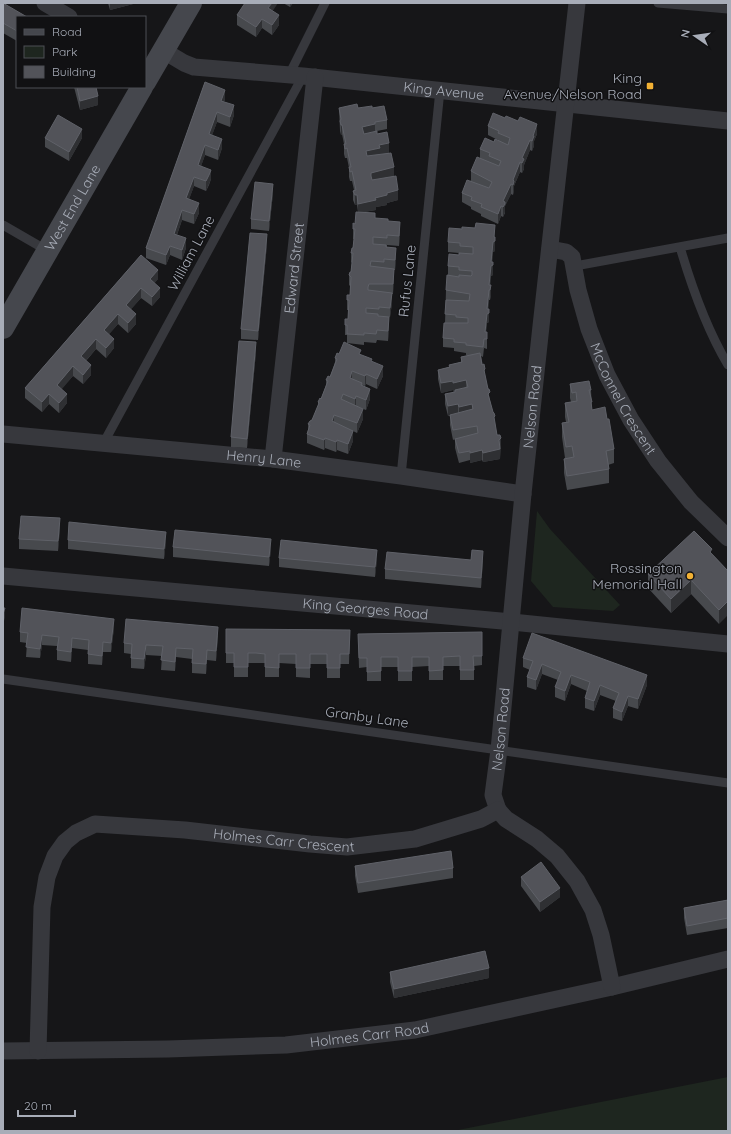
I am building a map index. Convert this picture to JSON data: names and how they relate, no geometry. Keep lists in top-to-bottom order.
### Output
{
  "streets": {
    "street": [
      "King Avenue",
      "West End Lane",
      "Edward Street",
      "McConnel Crescent",
      "Nelson Road",
      "Henry Lane",
      "King Georges Road",
      "Holmes Carr Crescent",
      "Holmes Carr Road"
    ],
    "lane": ["William Lane", "Rufus Lane", "Granby Lane"]
  },
  "crossings": [
    ["King Avenue", "William Lane"],
    ["King Avenue", "Edward Street"],
    ["King Avenue", "Rufus Lane"],
    ["King Avenue", "Nelson Road"],
    ["William Lane", "Edward Street"],
    ["William Lane", "Henry Lane"],
    ["Edward Street", "Henry Lane"],
    ["Rufus Lane", "Henry Lane"],
    ["Nelson Road", "Henry Lane"],
    ["Nelson Road", "King Georges Road"],
    ["Nelson Road", "Granby Lane"],
    ["Nelson Road", "Holmes Carr Crescent"],
    ["Holmes Carr Crescent", "Holmes Carr Road"]
  ],
  "places": {
    "transit": ["King Avenue/Nelson Road"],
    "other": ["Rossington Memorial Hall"]
  },
  "legend": ["Road", "Park", "Building"],
  "scale_bar": "20 m",
  "north": "left"
}
